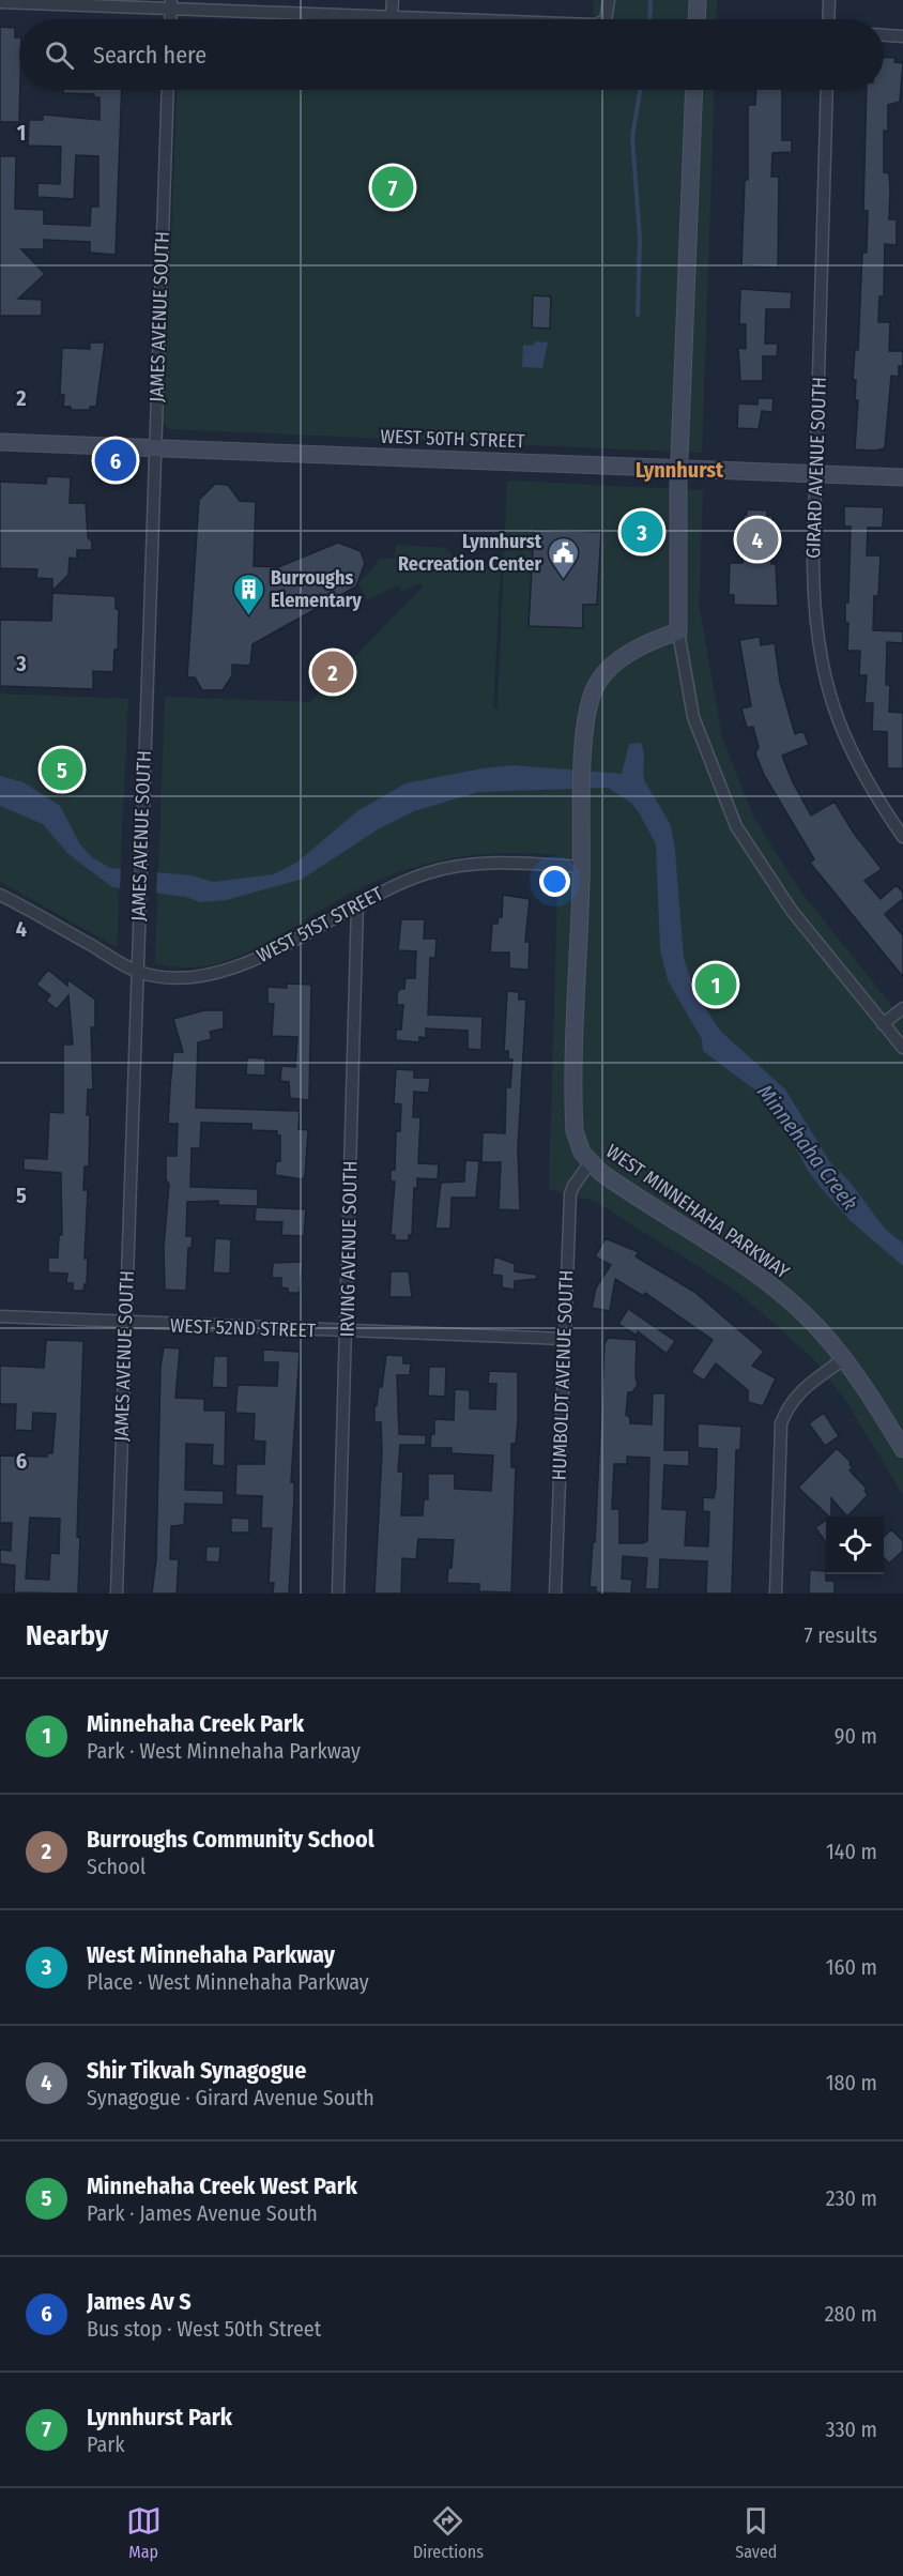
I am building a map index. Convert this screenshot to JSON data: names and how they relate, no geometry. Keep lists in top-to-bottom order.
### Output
{
  "streets": {
    "street": [
      "JAMES AVENUE SOUTH",
      "WEST 50TH STREET",
      "GIRARD AVENUE SOUTH",
      "WEST 51ST STREET",
      "WEST MINNEHAHA PARKWAY",
      "IRVING AVENUE SOUTH",
      "WEST 52ND STREET",
      "HUMBOLDT AVENUE SOUTH"
    ]
  },
  "crossings": [
    ["JAMES AVENUE SOUTH", "WEST 50TH STREET"],
    ["JAMES AVENUE SOUTH", "WEST 51ST STREET"],
    ["JAMES AVENUE SOUTH", "WEST 52ND STREET"],
    ["WEST 50TH STREET", "GIRARD AVENUE SOUTH"],
    ["WEST 51ST STREET", "WEST MINNEHAHA PARKWAY"],
    ["WEST 51ST STREET", "IRVING AVENUE SOUTH"],
    ["WEST MINNEHAHA PARKWAY", "HUMBOLDT AVENUE SOUTH"],
    ["IRVING AVENUE SOUTH", "WEST 52ND STREET"],
    ["WEST 52ND STREET", "HUMBOLDT AVENUE SOUTH"]
  ],
  "districts": ["Lynnhurst"],
  "water": ["Minnehaha Creek"],
  "places": {
    "public building": ["Lynnhurst Recreation Center"],
    "building": ["Burroughs Elementary"]
  },
  "page": {
    "search": "Search here",
    "pins": [
      "7",
      "6",
      "3",
      "4",
      "2",
      "5",
      "1"
    ],
    "heading": ["Nearby", "7 results"],
    "list": [
      {
        "mark": "1",
        "name": "Minnehaha Creek Park",
        "note": "Park · West Minnehaha Parkway",
        "value": "90 m"
      },
      {
        "mark": "2",
        "name": "Burroughs Community School",
        "note": "School",
        "value": "140 m"
      },
      {
        "mark": "3",
        "name": "West Minnehaha Parkway",
        "note": "Place · West Minnehaha Parkway",
        "value": "160 m"
      },
      {
        "mark": "4",
        "name": "Shir Tikvah Synagogue",
        "note": "Synagogue · Girard Avenue South",
        "value": "180 m"
      },
      {
        "mark": "5",
        "name": "Minnehaha Creek West Park",
        "note": "Park · James Avenue South",
        "value": "230 m"
      },
      {
        "mark": "6",
        "name": "James Av S",
        "note": "Bus stop · West 50th Street",
        "value": "280 m"
      },
      {
        "mark": "7",
        "name": "Lynnhurst Park",
        "note": "Park",
        "value": "330 m"
      }
    ],
    "nav": ["Map", "Directions", "Saved"]
  },
  "grid": {
    "rows": [
      "1",
      "2",
      "3",
      "4",
      "5",
      "6"
    ]
  }
}
